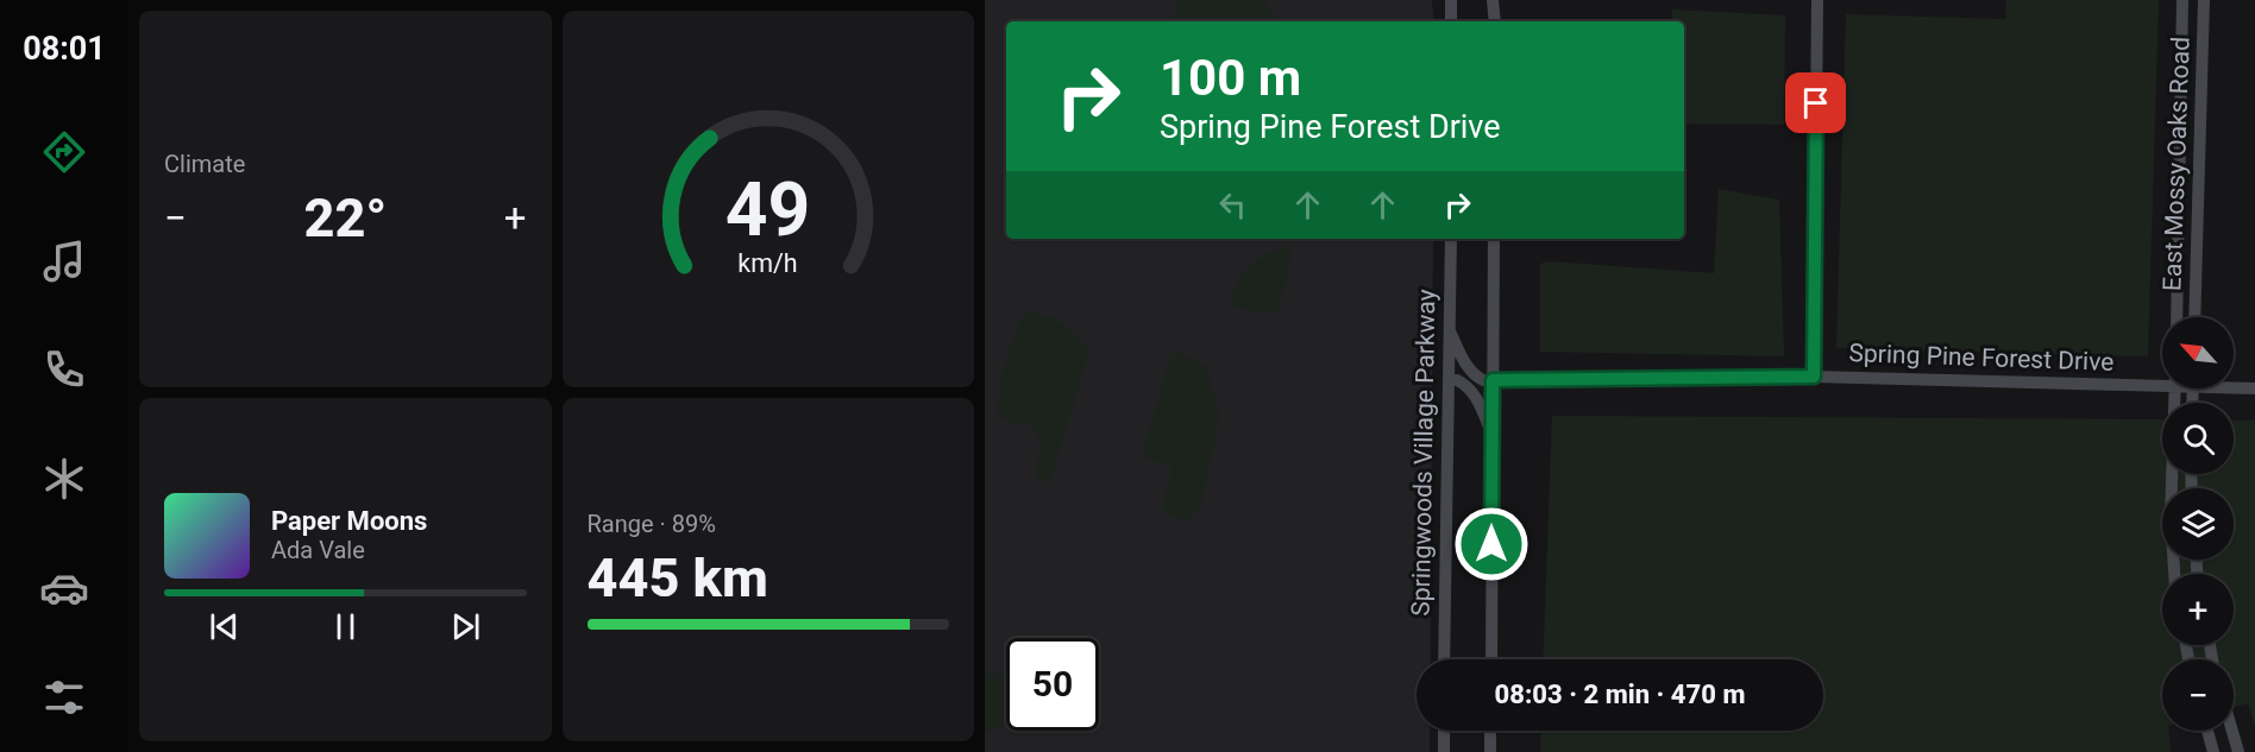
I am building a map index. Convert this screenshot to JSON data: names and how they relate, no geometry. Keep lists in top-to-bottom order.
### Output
{
  "streets": {
    "street": ["East Mossy Oaks Road", "Spring Pine Forest Drive", "Springwoods Village Parkway"]
  },
  "north": "top left",
  "page": {
    "tabs": "08:01",
    "tile": [
      "Climate",
      ["Range · 89%", "445 km"]
    ],
    "turn": ["100 m", "Spring Pine Forest Drive"],
    "heat": ["−", "22°", "+"],
    "map_buttons": ["+", "−"],
    "song": ["Paper Moons", "Ada Vale"],
    "limit": "50",
    "trip": "08:03 · 2 min · 470 m",
    "gauge": ["49", "km/h"]
  }
}
